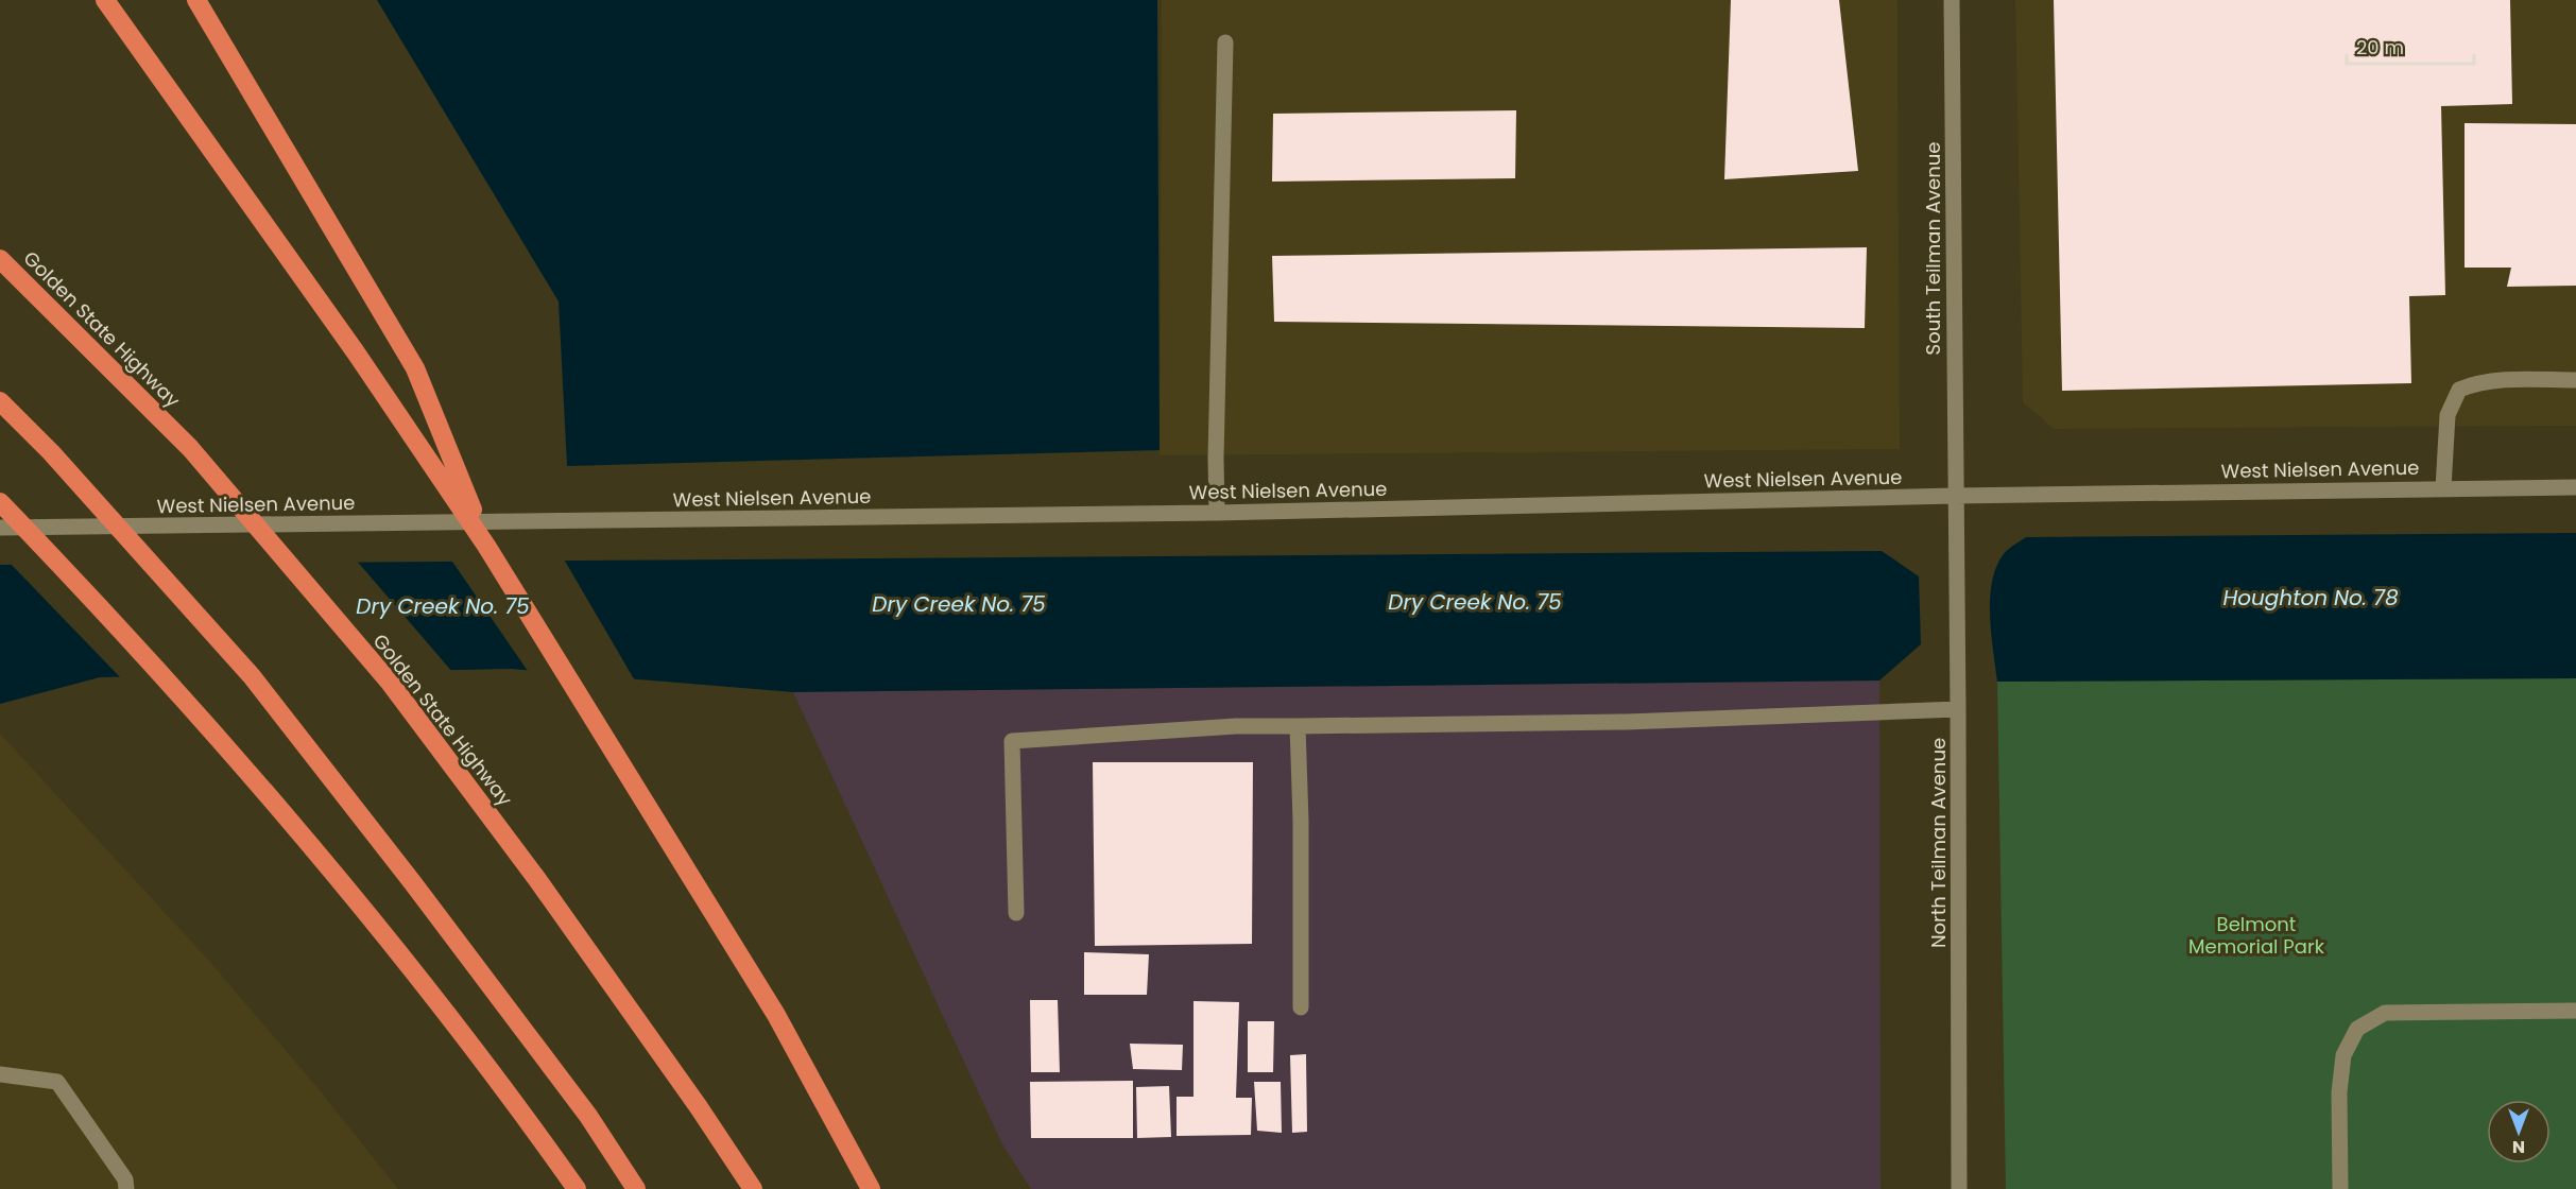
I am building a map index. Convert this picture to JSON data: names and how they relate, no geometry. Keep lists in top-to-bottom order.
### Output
{
  "streets": {
    "highway": ["Golden State Highway"],
    "street": ["South Teilman Avenue", "West Nielsen Avenue", "North Teilman Avenue"]
  },
  "crossings": [
    ["South Teilman Avenue", "West Nielsen Avenue"],
    ["South Teilman Avenue", "North Teilman Avenue"],
    ["West Nielsen Avenue", "North Teilman Avenue"]
  ],
  "water": ["Houghton No. 78", "Dry Creek No. 75"],
  "parks": ["Belmont Memorial Park"],
  "scale_bar": "20 m",
  "north": "bottom"
}
